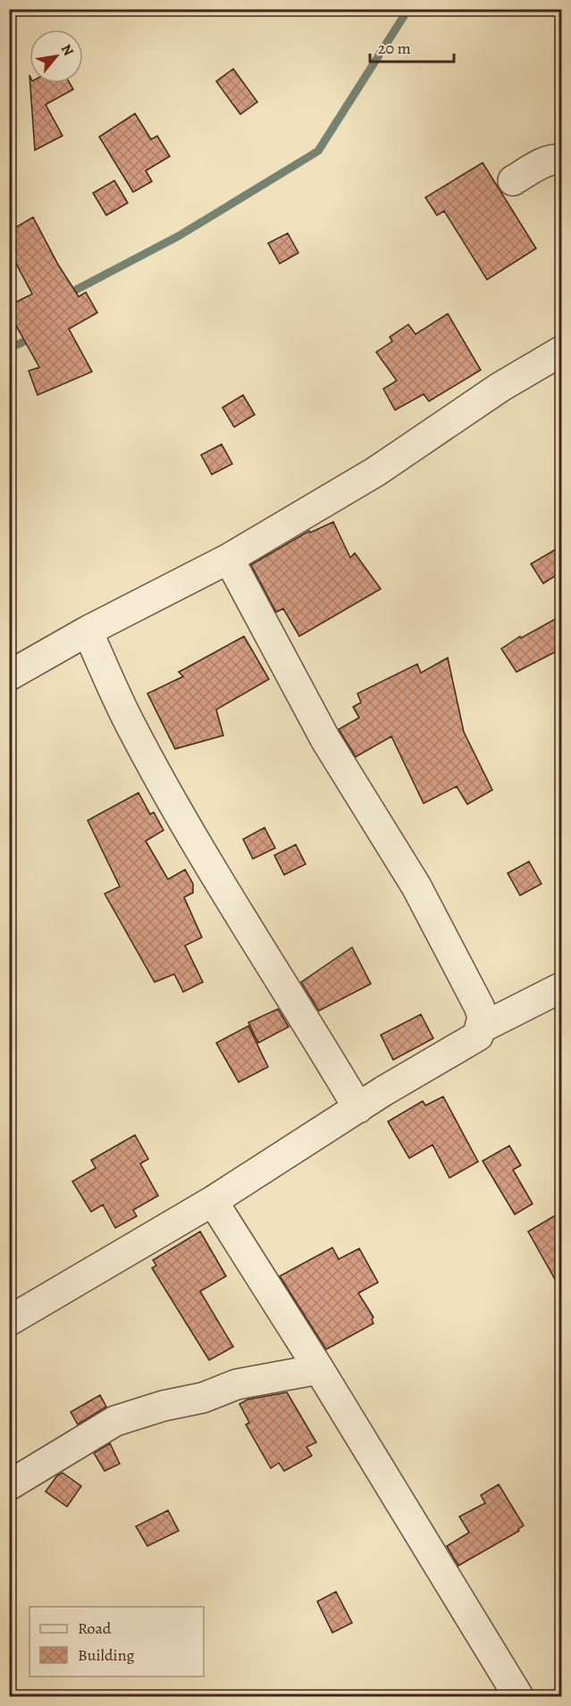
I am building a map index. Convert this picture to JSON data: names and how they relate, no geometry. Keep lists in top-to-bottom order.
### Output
{
  "legend": ["Road", "Building"],
  "scale_bar": "20 m",
  "north": "top right"
}
